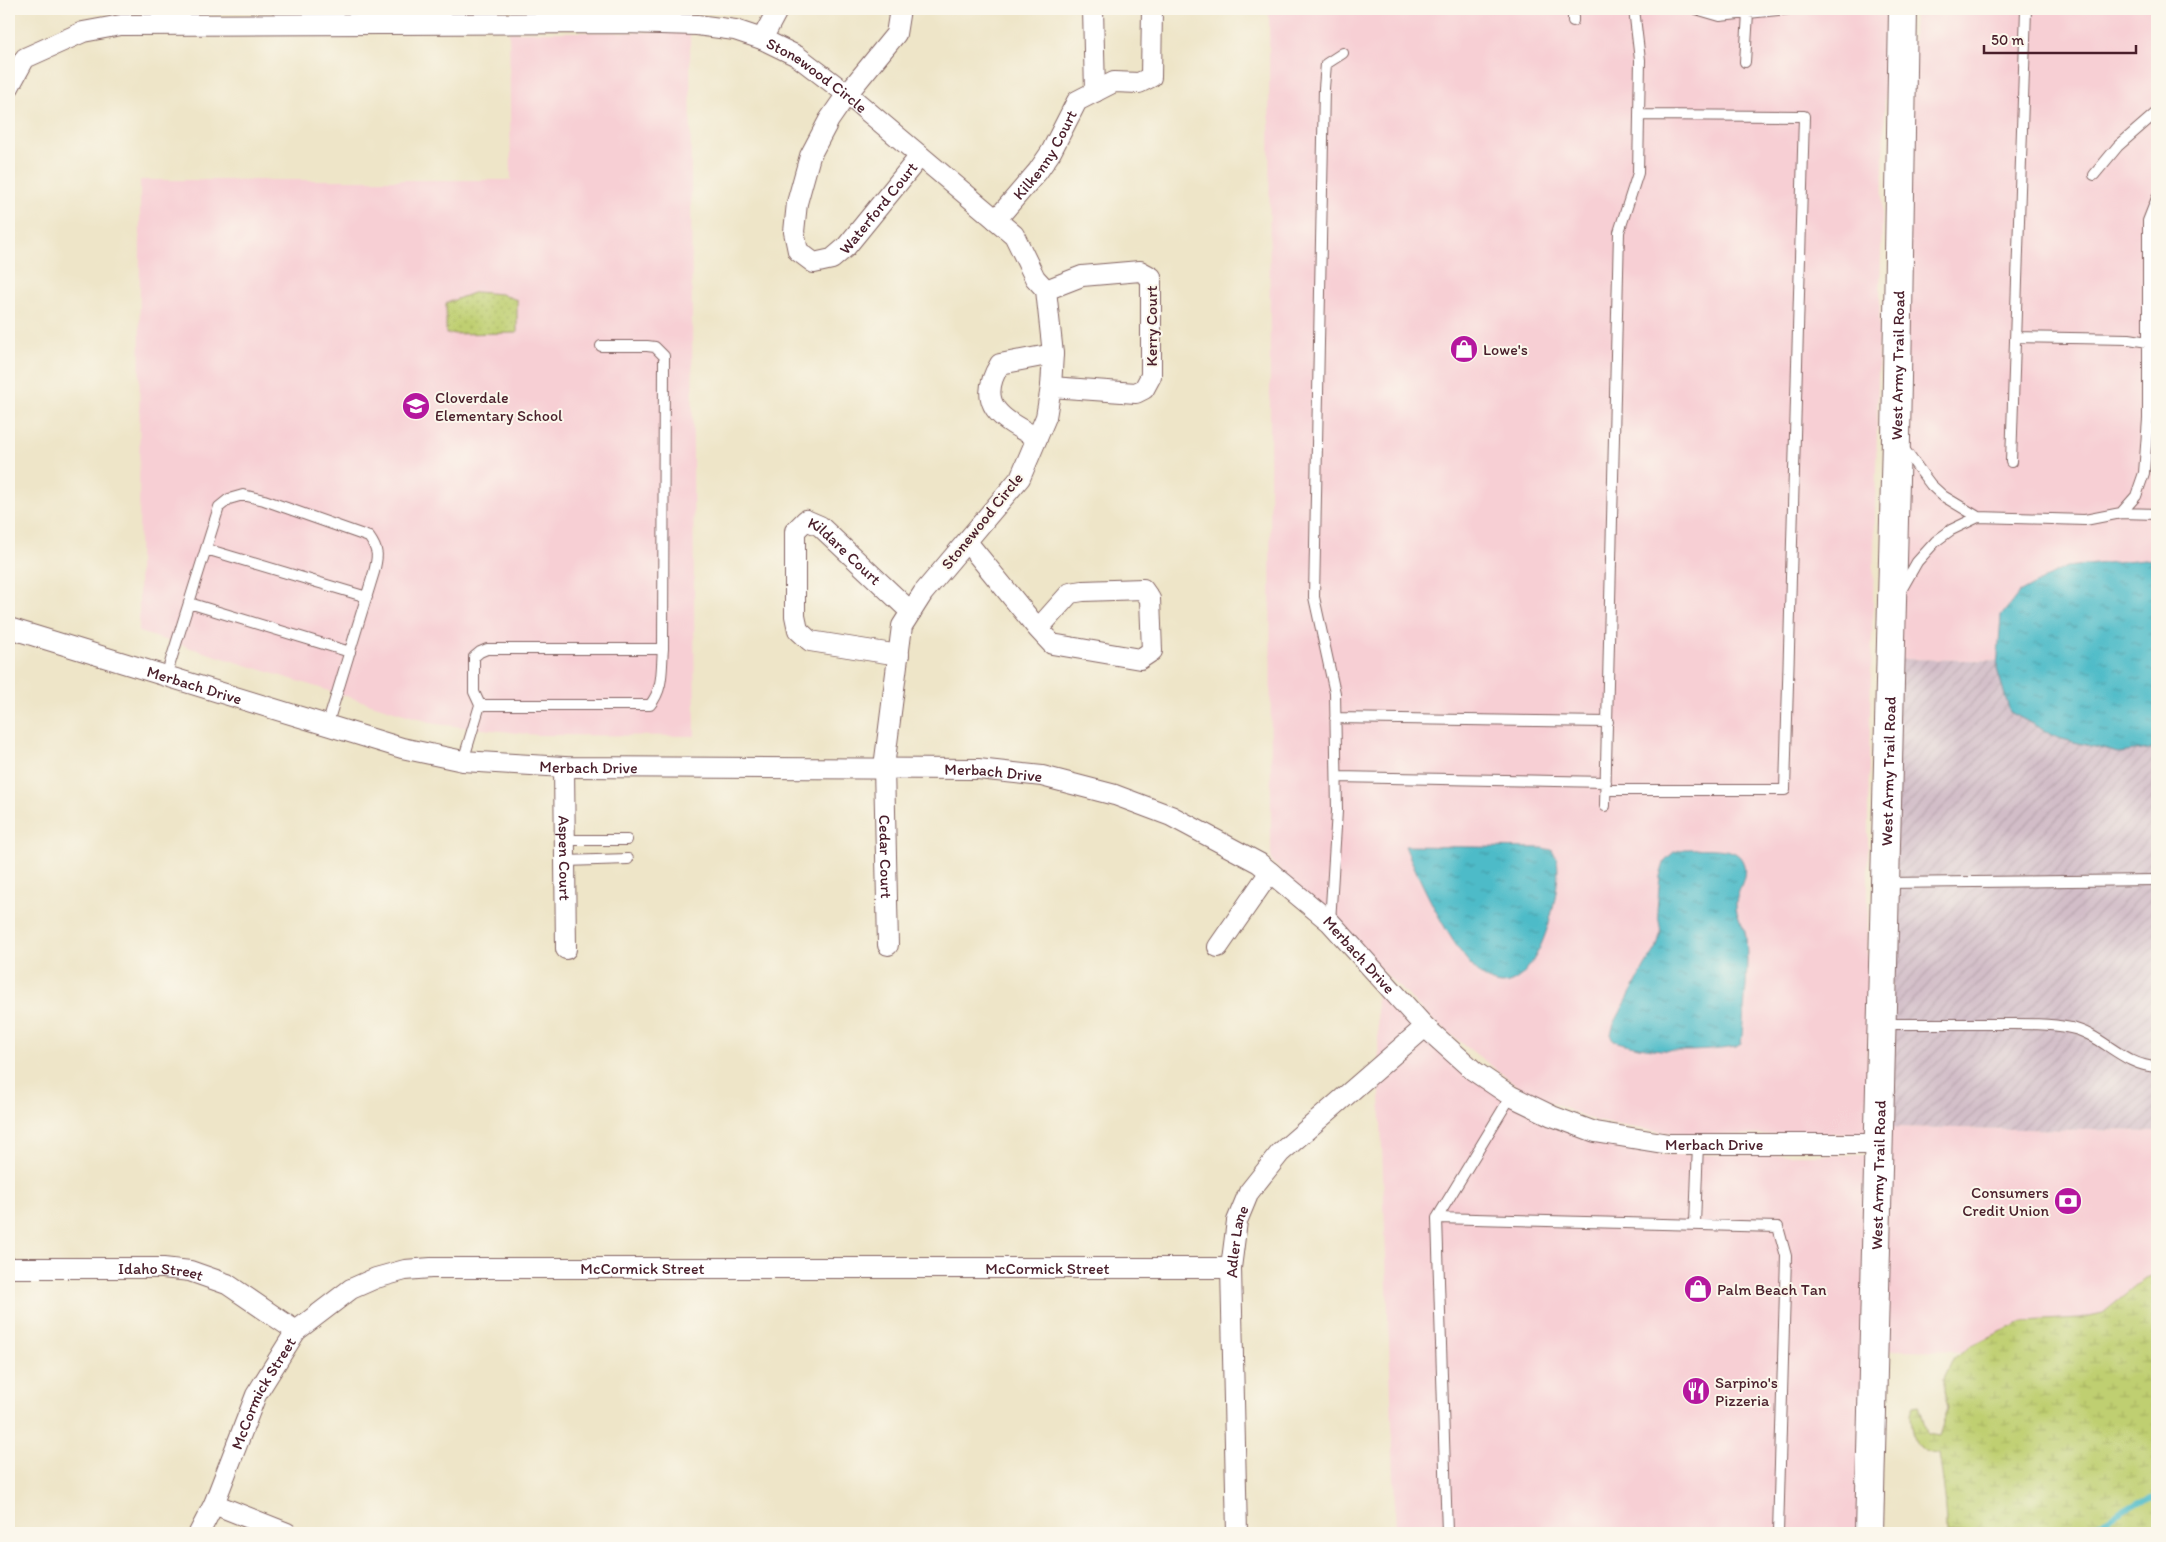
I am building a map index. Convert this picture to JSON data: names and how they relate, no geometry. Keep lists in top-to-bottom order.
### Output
{
  "streets": {
    "main road": ["West Army Trail Road"],
    "street": [
      "Stonewood Circle",
      "Kilkenny Court",
      "Waterford Court",
      "Kerry Court",
      "Kildare Court",
      "Merbach Drive",
      "Cedar Court",
      "Aspen Court",
      "Adler Lane",
      "McCormick Street",
      "Idaho Street"
    ]
  },
  "crossings": [
    ["Stonewood Circle", "Kilkenny Court"],
    ["Stonewood Circle", "Waterford Court"],
    ["Stonewood Circle", "Kerry Court"],
    ["Stonewood Circle", "Kildare Court"],
    ["Stonewood Circle", "Merbach Drive"],
    ["Stonewood Circle", "Cedar Court"],
    ["West Army Trail Road", "Merbach Drive"],
    ["Merbach Drive", "Cedar Court"],
    ["Merbach Drive", "Aspen Court"],
    ["Merbach Drive", "Adler Lane"],
    ["Adler Lane", "McCormick Street"],
    ["McCormick Street", "Idaho Street"]
  ],
  "places": {
    "shop": ["Lowe's", "Palm Beach Tan"],
    "school or university": ["Cloverdale Elementary School"],
    "bank": ["Consumers Credit Union"],
    "restaurant": ["Sarpino's Pizzeria"]
  },
  "scale_bar": "50 m"
}
